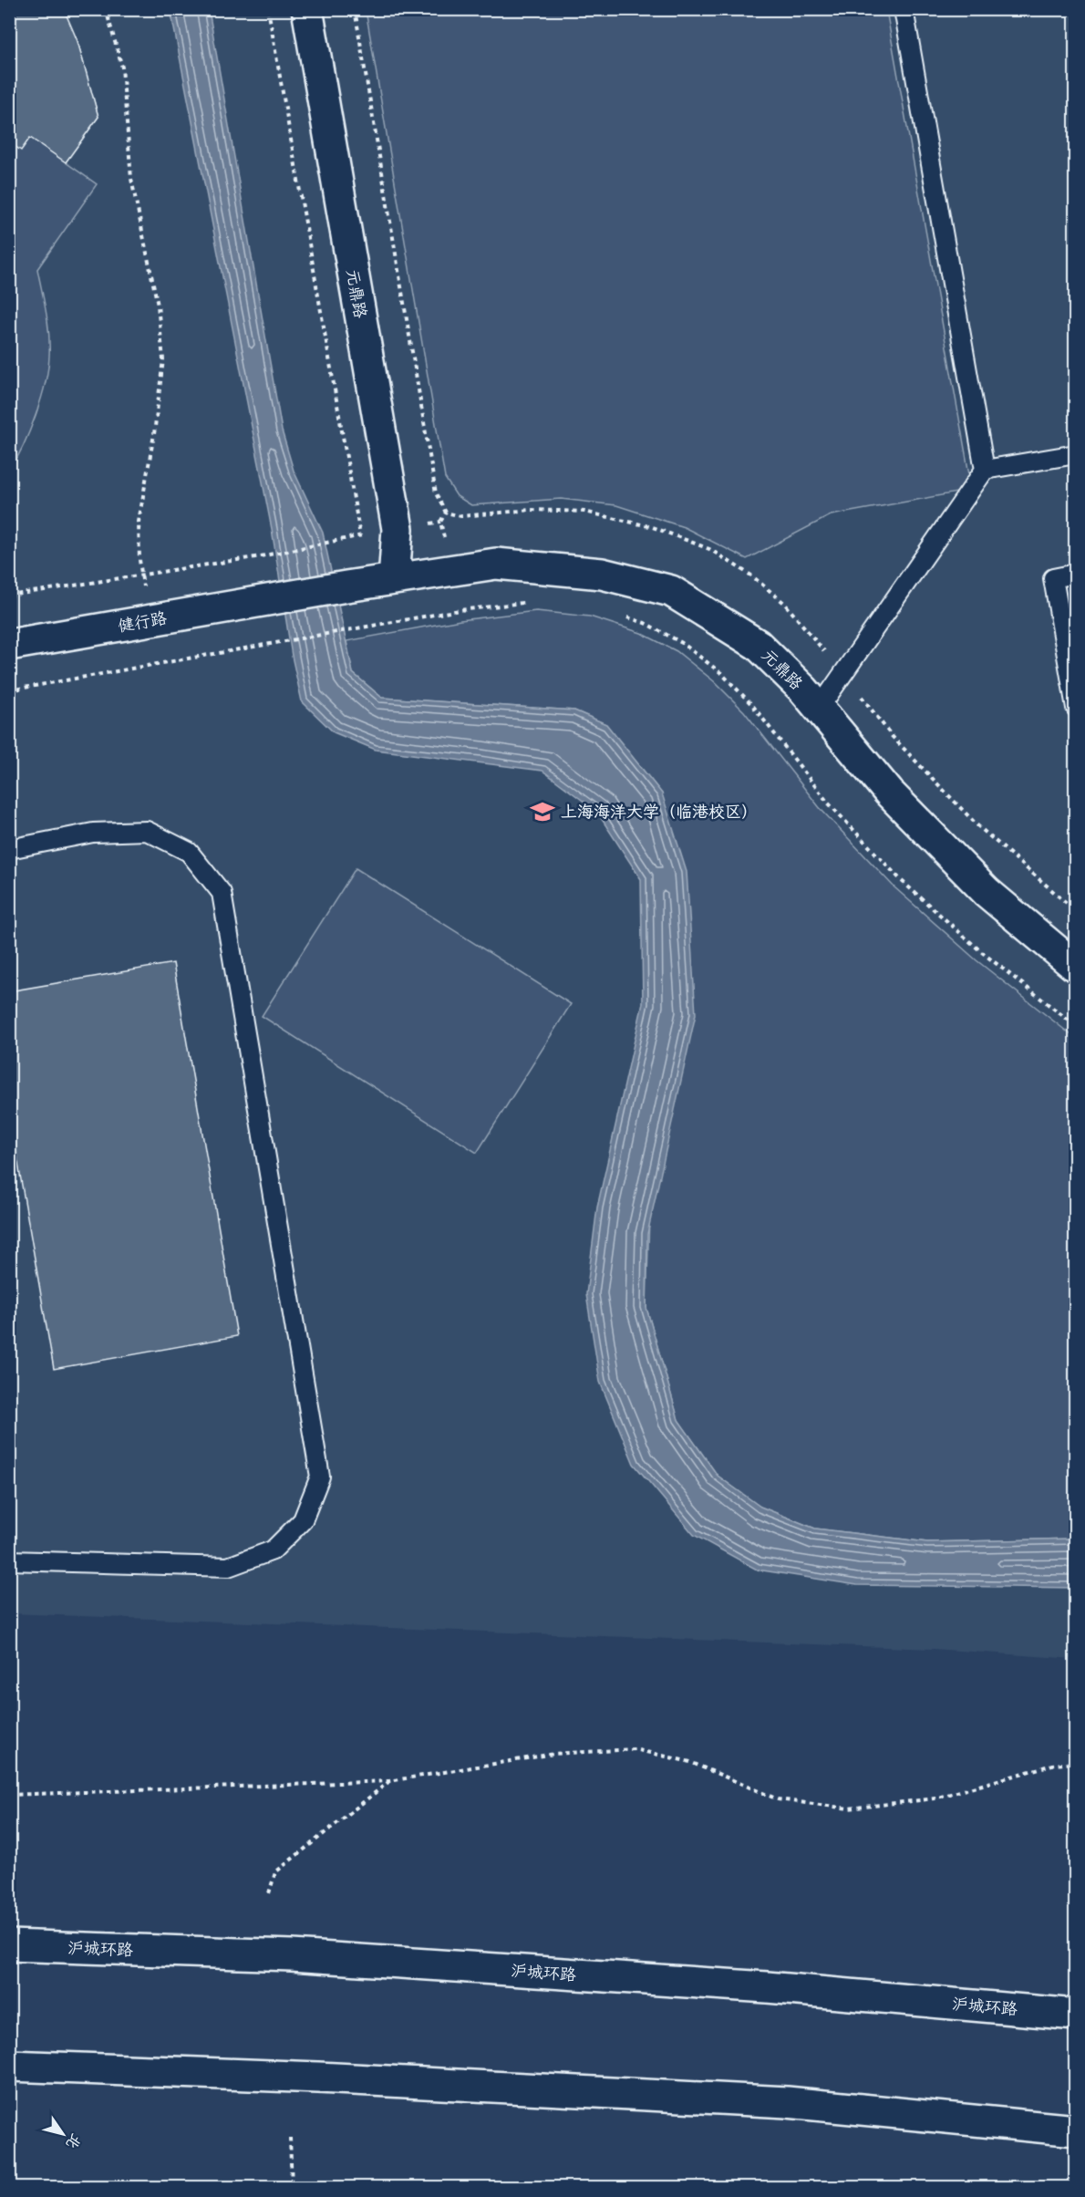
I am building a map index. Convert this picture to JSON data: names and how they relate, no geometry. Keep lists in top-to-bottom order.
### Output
{
  "streets": {
    "main road": ["元鼎路", "健行路", "沪城环路"]
  },
  "crossings": [
    ["元鼎路", "健行路"]
  ],
  "places": {
    "school or university": ["上海海洋大学（临港校区）"]
  },
  "north": "bottom right"
}
